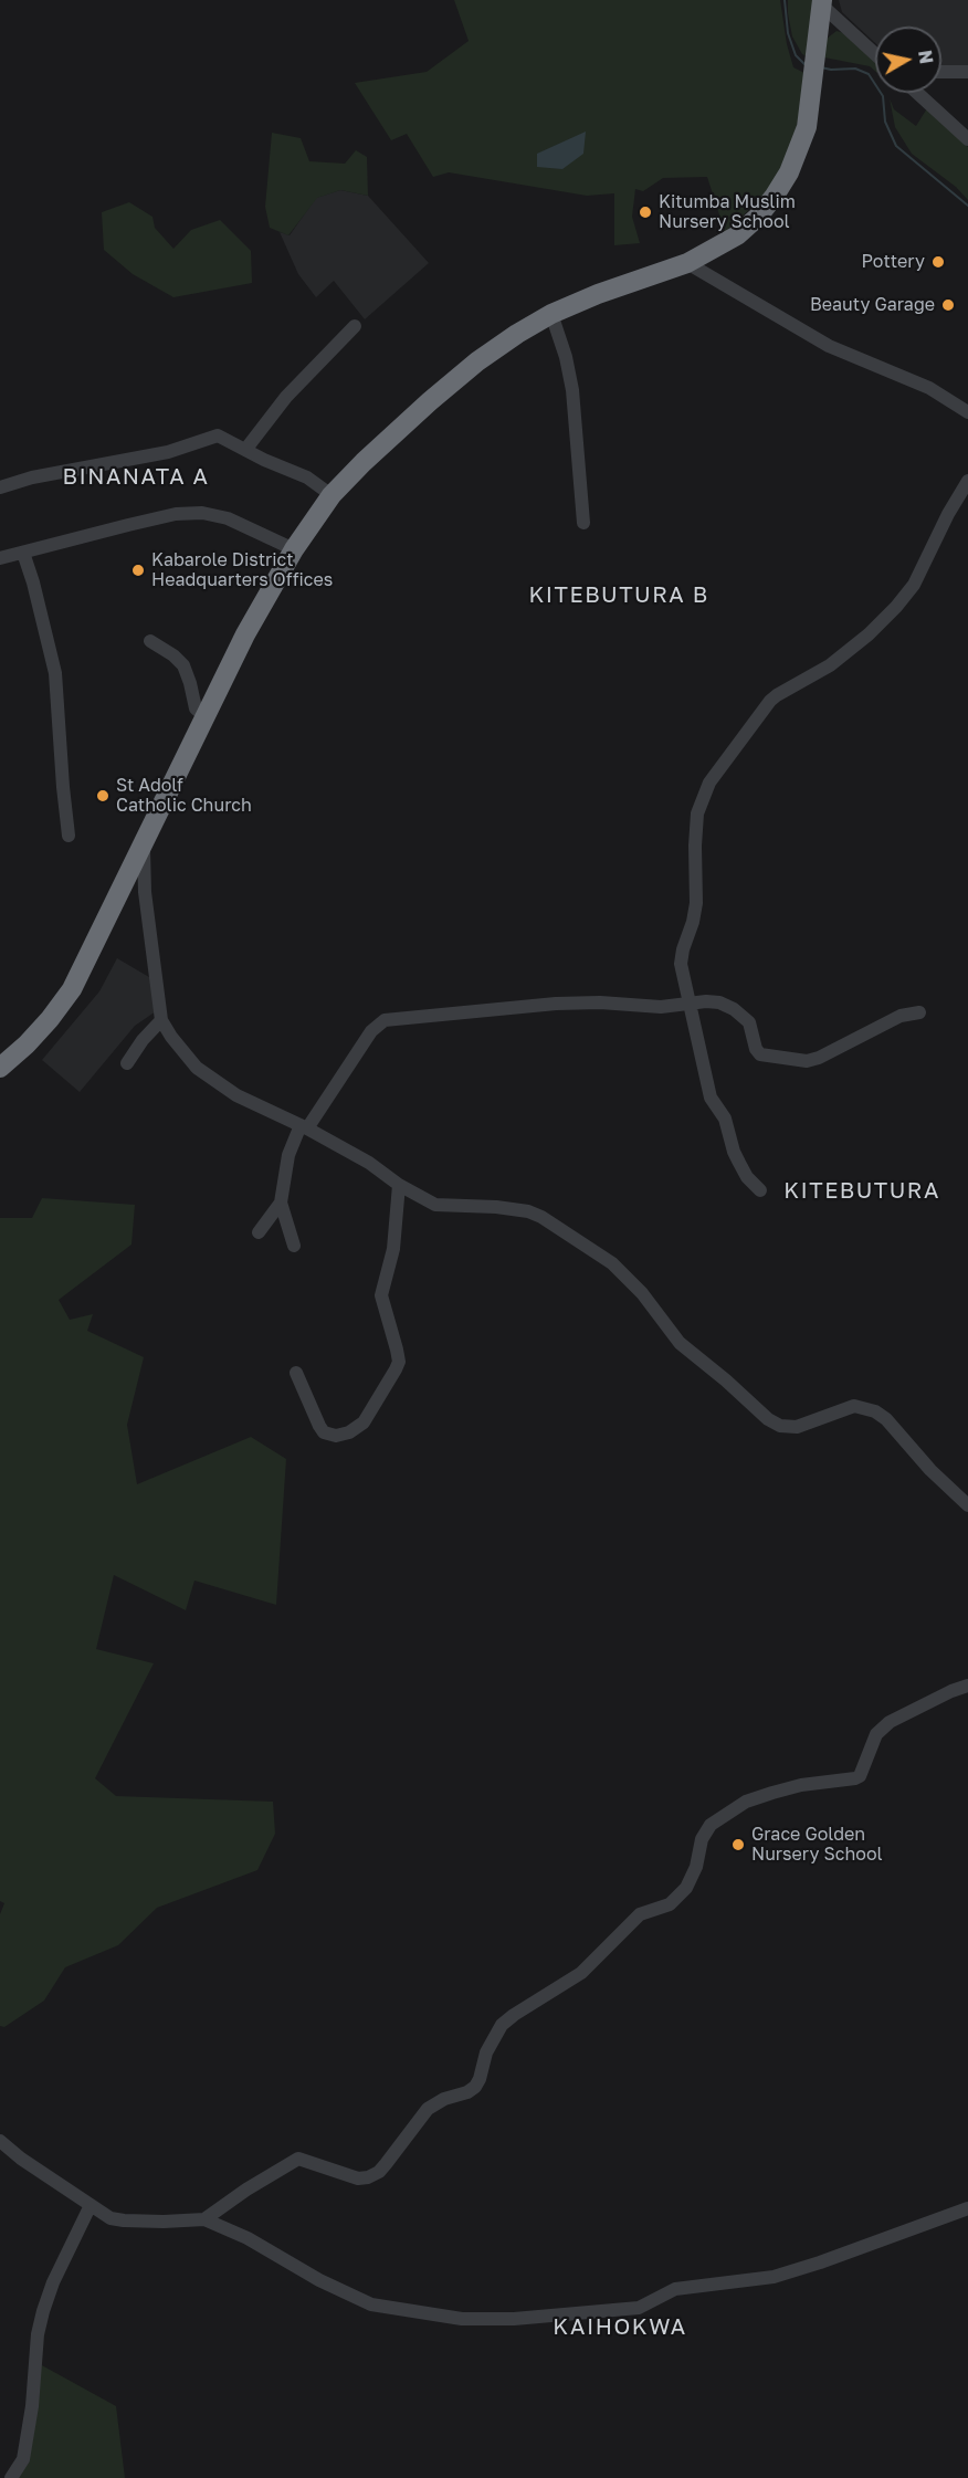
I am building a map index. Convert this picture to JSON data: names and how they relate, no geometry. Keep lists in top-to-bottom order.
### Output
{
  "districts": [
    "BINANATA A",
    "KITEBUTURA B",
    "KITEBUTURA",
    "KAIHOKWA"
  ],
  "places": [
    "Kitumba Muslim Nursery School",
    "Pottery",
    "Beauty Garage",
    "Kabarole District Headquarters Offices",
    "St Adolf Catholic Church",
    "Grace Golden Nursery School"
  ],
  "north": "right"
}
